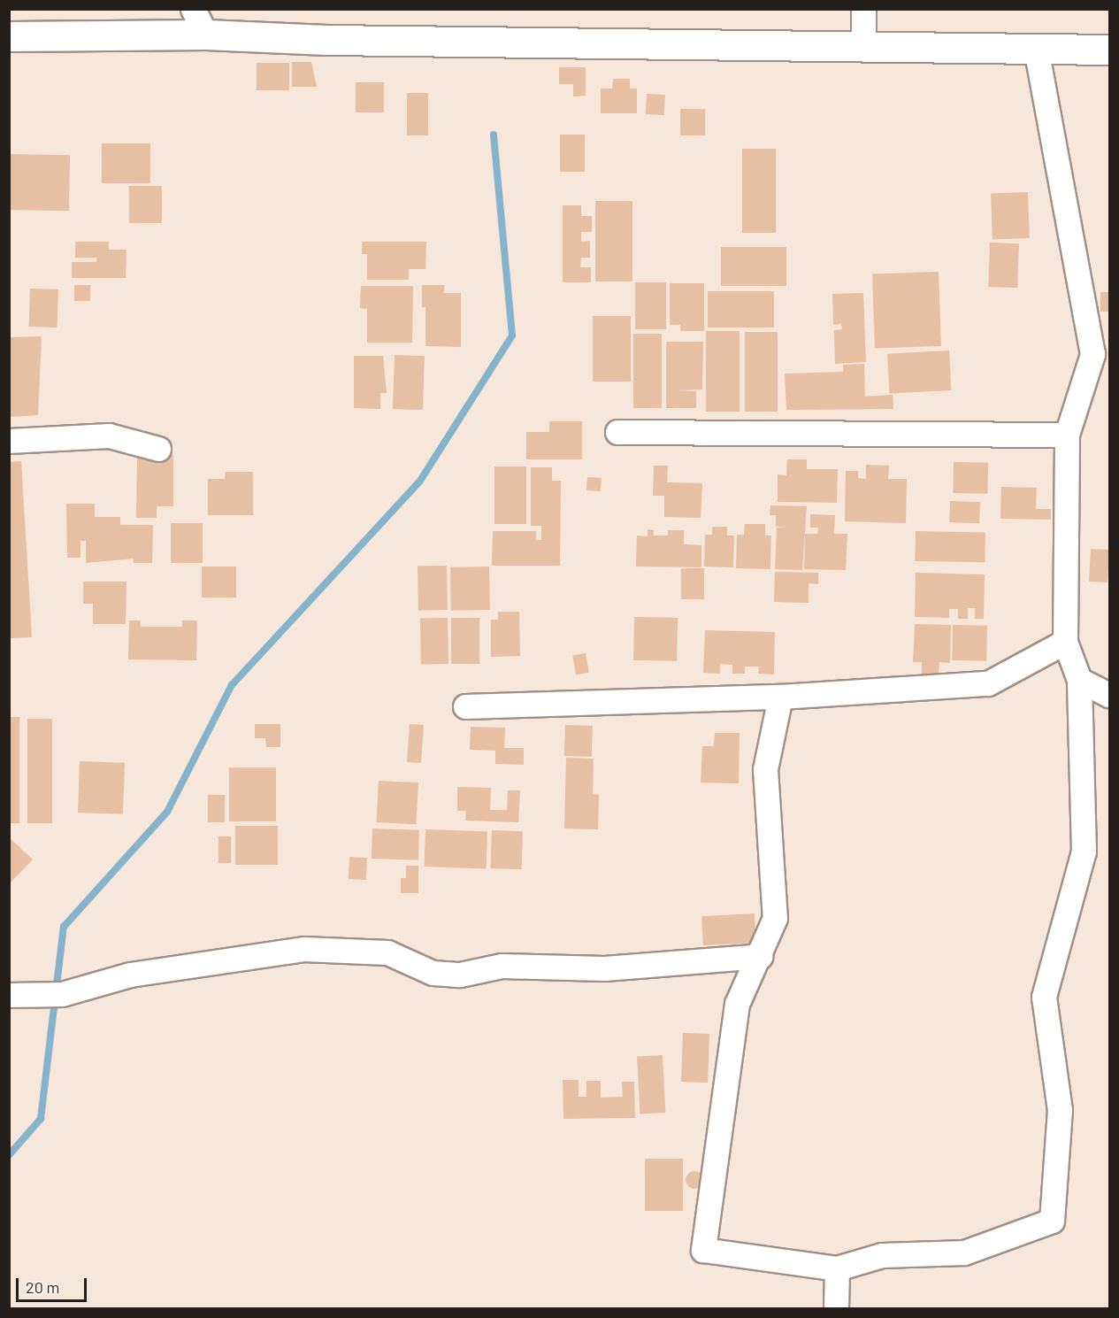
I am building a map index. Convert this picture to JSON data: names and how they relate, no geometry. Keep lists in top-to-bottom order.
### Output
{
  "scale_bar": "20 m"
}
